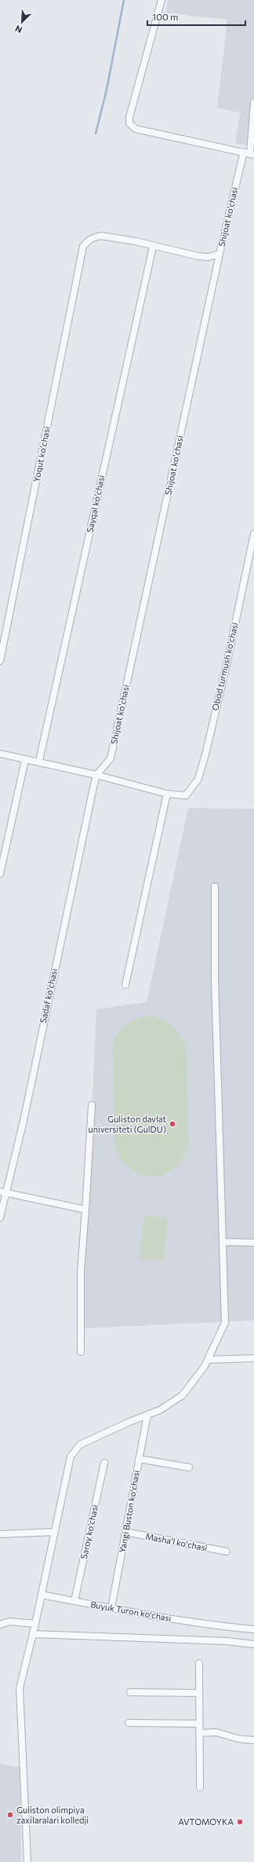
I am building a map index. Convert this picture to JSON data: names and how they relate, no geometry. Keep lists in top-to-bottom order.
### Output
{
  "streets": {
    "street": [
      "Shijoat ko'chasi",
      "Yoqut ko'chasi",
      "Sayqal ko'chasi",
      "Obod turmush ko'chasi",
      "Sadaf ko'chasi",
      "Yangi Buston ko'chasi",
      "Saroy ko'chasi",
      "Masha'l ko'chasi",
      "Buyuk Turon ko'chasi"
    ]
  },
  "crossings": [
    ["Shijoat ko'chasi", "Sadaf ko'chasi"],
    ["Yoqut ko'chasi", "Sayqal ko'chasi"],
    ["Yangi Buston ko'chasi", "Masha'l ko'chasi"],
    ["Yangi Buston ko'chasi", "Buyuk Turon ko'chasi"],
    ["Saroy ko'chasi", "Buyuk Turon ko'chasi"]
  ],
  "places": ["Guliston davlat universiteti (GulDU)", "Guliston olimpiya zaxilaralari kolledji", "AVTOMOYKA"],
  "scale_bar": "100 m",
  "north": "bottom left"
}
